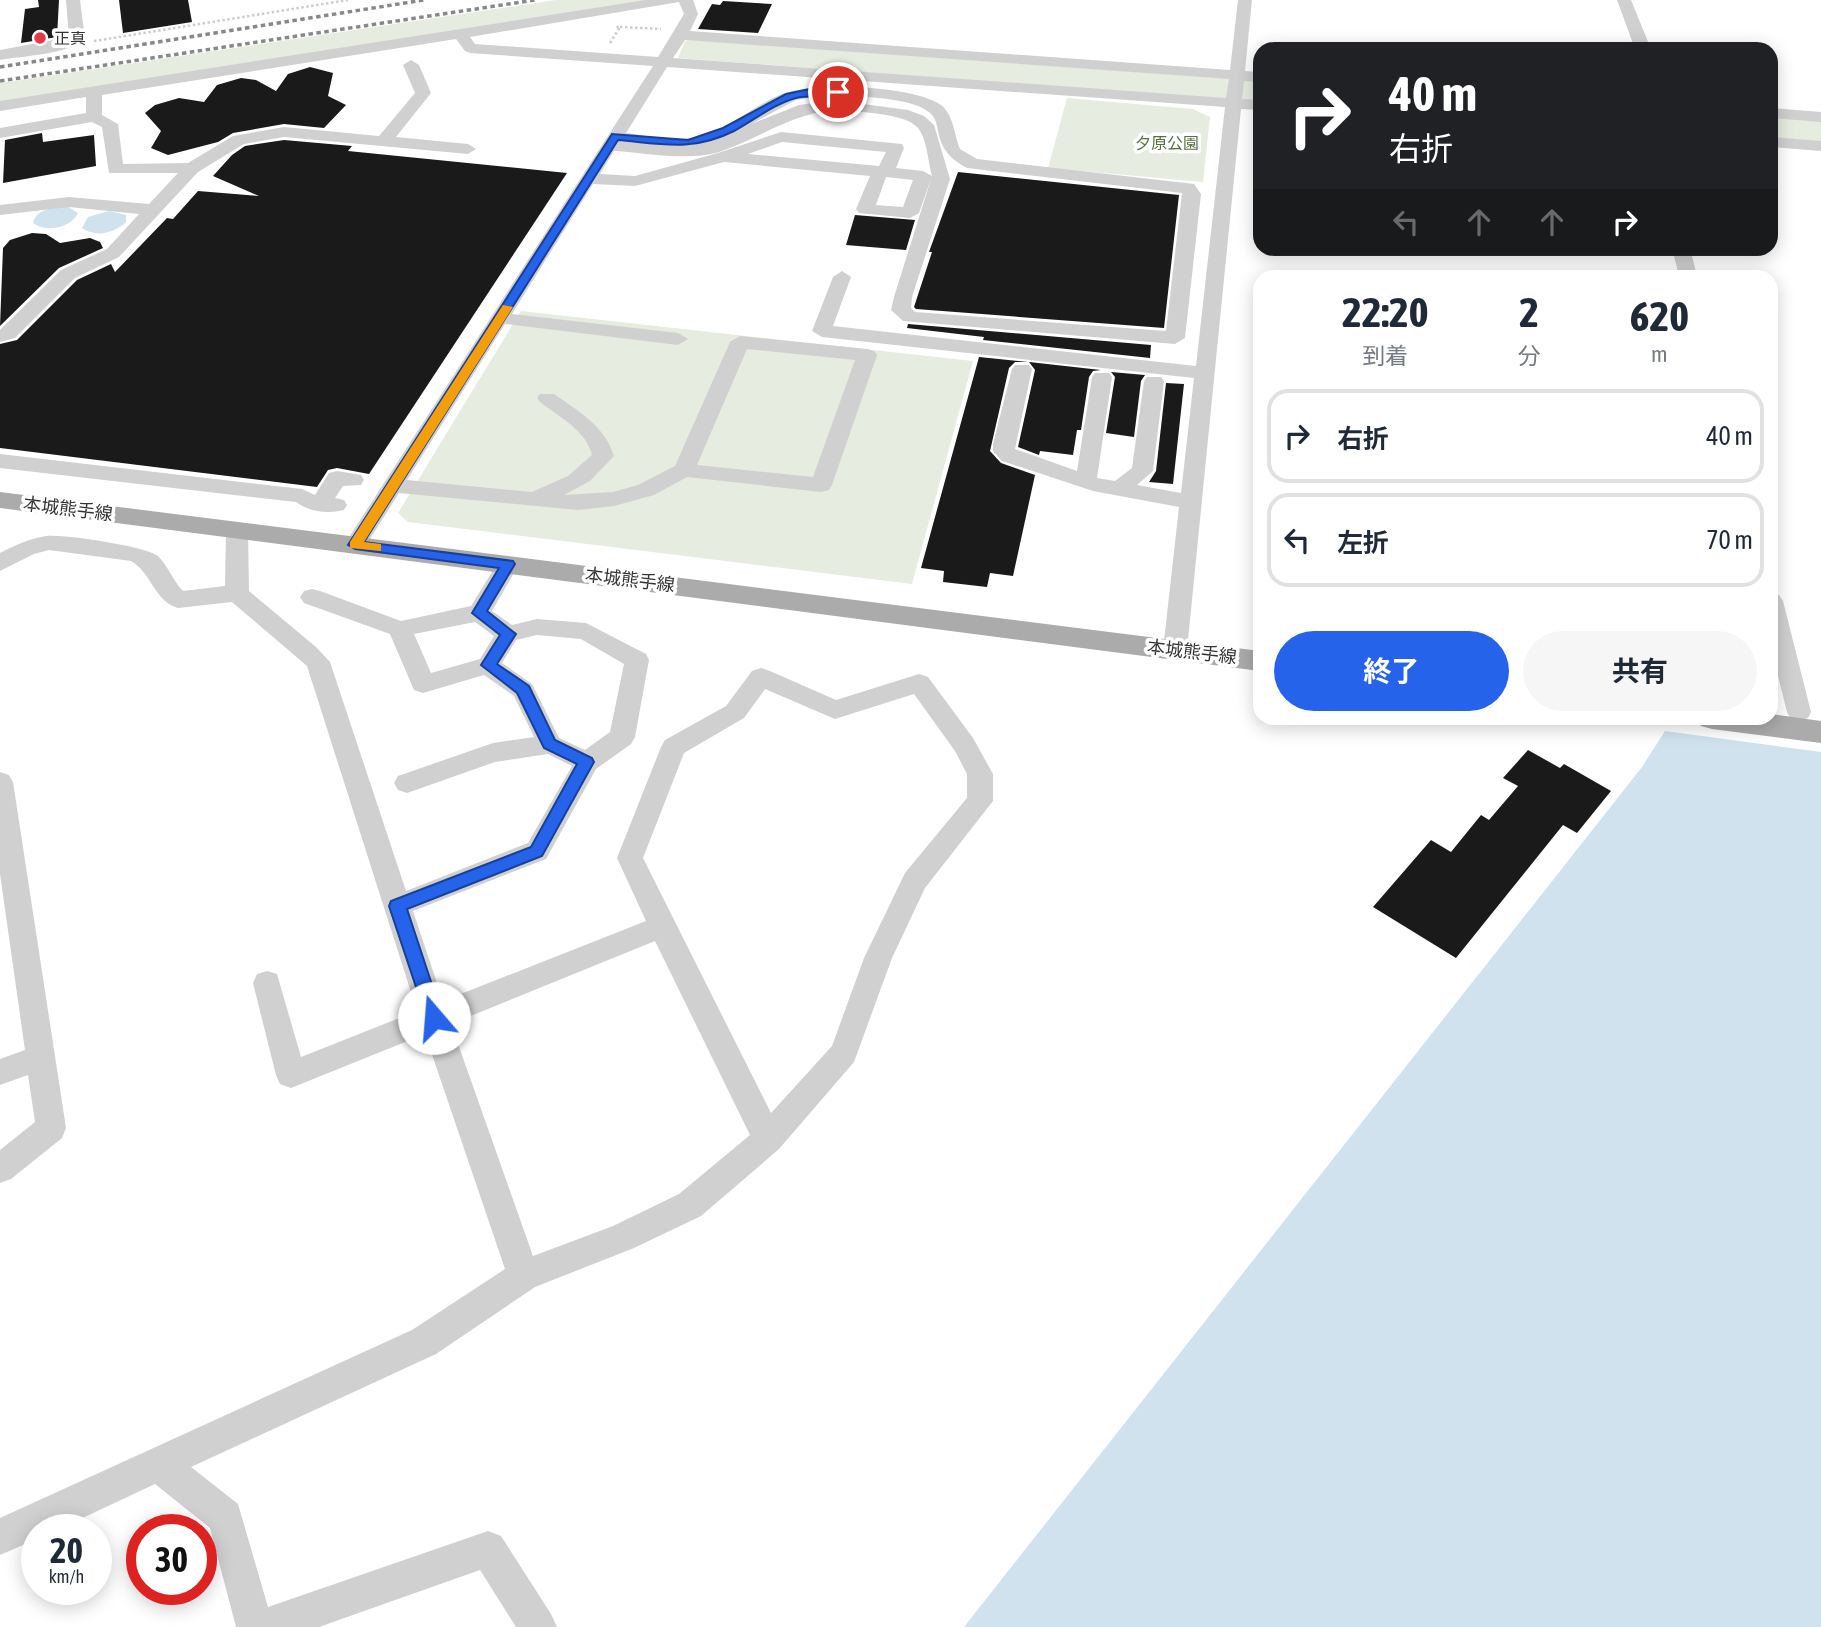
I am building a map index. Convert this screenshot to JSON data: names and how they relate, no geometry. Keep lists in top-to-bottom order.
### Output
{
  "streets": {
    "main road": ["本城熊手線"]
  },
  "parks": ["夕原公園"],
  "places": ["正真"],
  "page": {
    "turn": ["40 m", "右折"],
    "eta": [
      "22:20",
      "到着",
      "2",
      "分",
      "620",
      "m"
    ],
    "list": [
      {
        "name": "右折",
        "value": "40 m"
      },
      {
        "name": "左折",
        "value": "70 m"
      }
    ],
    "buttons": ["終了", "共有"],
    "speed": "20 km/h",
    "limit": "30"
  }
}
